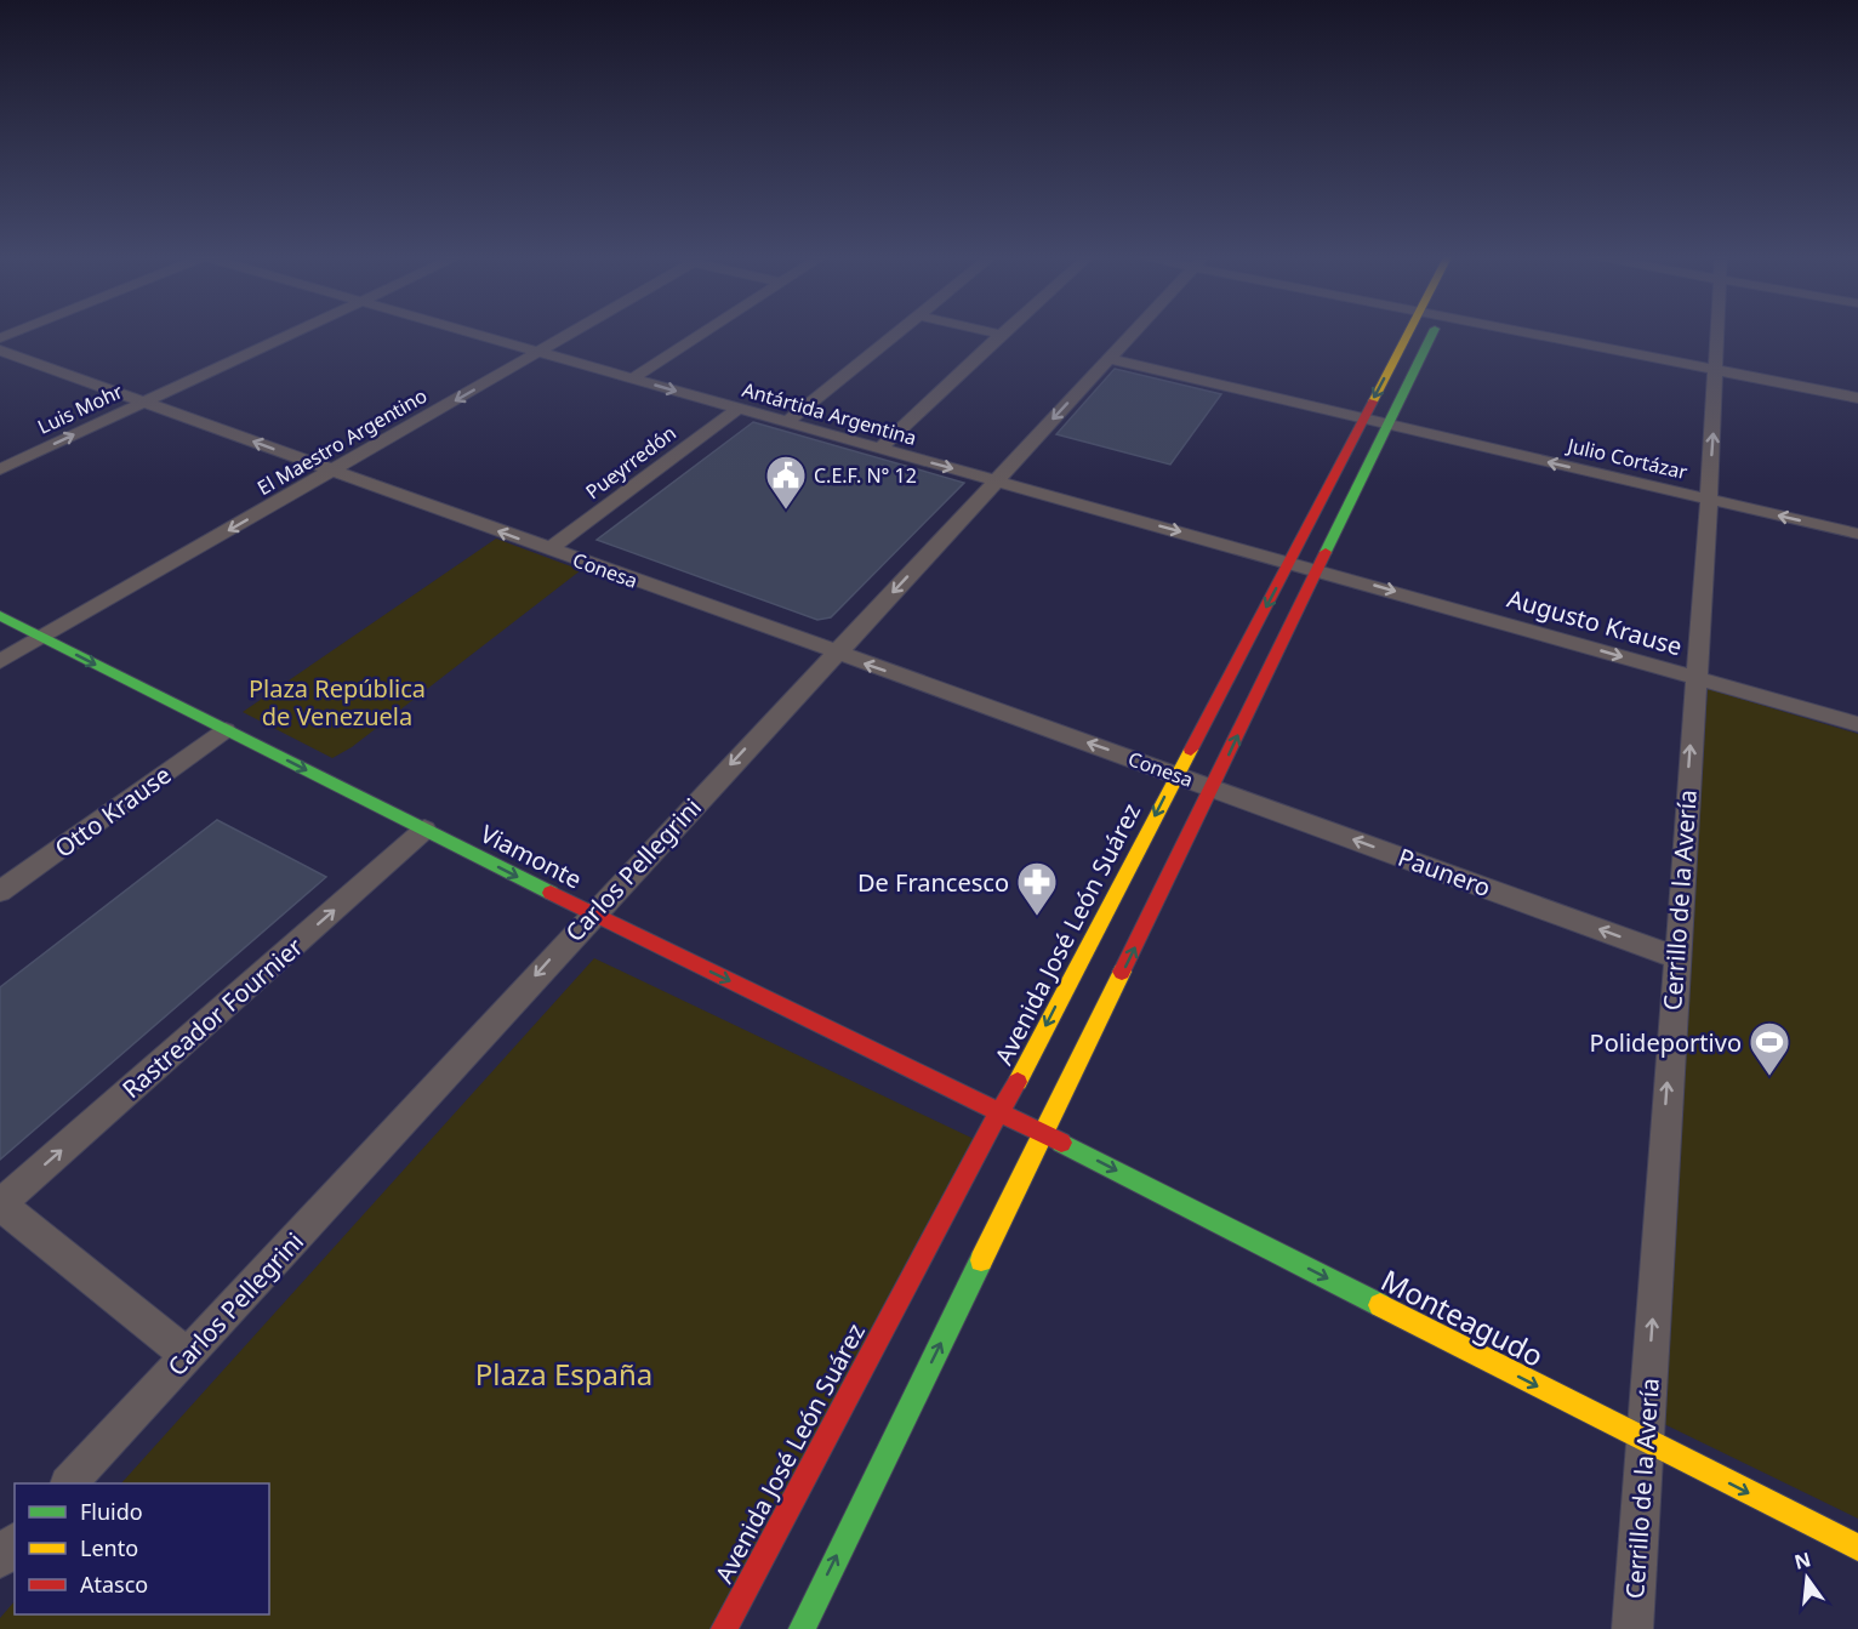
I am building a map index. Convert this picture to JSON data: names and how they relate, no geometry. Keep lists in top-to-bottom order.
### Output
{
  "streets": {
    "main road": ["Viamonte", "Avenida José León Suárez", "Monteagudo"],
    "street": [
      "Luis Mohr",
      "Antártida Argentina",
      "El Maestro Argentino",
      "Julio Cortázar",
      "Pueyrredón",
      "Conesa",
      "Augusto Krause",
      "Otto Krause",
      "Carlos Pellegrini",
      "Paunero",
      "Cerrillo de la Avería",
      "Rastreador Fournier"
    ]
  },
  "crossings": [
    ["Luis Mohr", "Conesa"],
    ["Antártida Argentina", "El Maestro Argentino"],
    ["Antártida Argentina", "Pueyrredón"],
    ["Antártida Argentina", "Augusto Krause"],
    ["Antártida Argentina", "Carlos Pellegrini"],
    ["Antártida Argentina", "Avenida José León Suárez"],
    ["El Maestro Argentino", "Conesa"],
    ["El Maestro Argentino", "Viamonte"],
    ["Julio Cortázar", "Carlos Pellegrini"],
    ["Julio Cortázar", "Cerrillo de la Avería"],
    ["Julio Cortázar", "Avenida José León Suárez"],
    ["Pueyrredón", "Conesa"],
    ["Conesa", "Carlos Pellegrini"],
    ["Conesa", "Paunero"],
    ["Conesa", "Avenida José León Suárez"],
    ["Augusto Krause", "Cerrillo de la Avería"],
    ["Otto Krause", "Viamonte"],
    ["Viamonte", "Carlos Pellegrini"],
    ["Viamonte", "Avenida José León Suárez"],
    ["Viamonte", "Rastreador Fournier"],
    ["Viamonte", "Monteagudo"],
    ["Paunero", "Cerrillo de la Avería"],
    ["Cerrillo de la Avería", "Monteagudo"]
  ],
  "one_way": [
    "Luis Mohr",
    "Antártida Argentina",
    "El Maestro Argentino",
    "Conesa",
    "Augusto Krause",
    "Viamonte",
    "Carlos Pellegrini",
    "Paunero",
    "Cerrillo de la Avería",
    "Rastreador Fournier",
    "Monteagudo"
  ],
  "parks": ["Plaza República de Venezuela", "Plaza España"],
  "places": {
    "public building": ["C.E.F. N° 12"],
    "pharmacy": ["De Francesco"],
    "sports": ["Polideportivo"]
  },
  "legend": ["Fluido", "Lento", "Atasco"],
  "north": "top"
}
